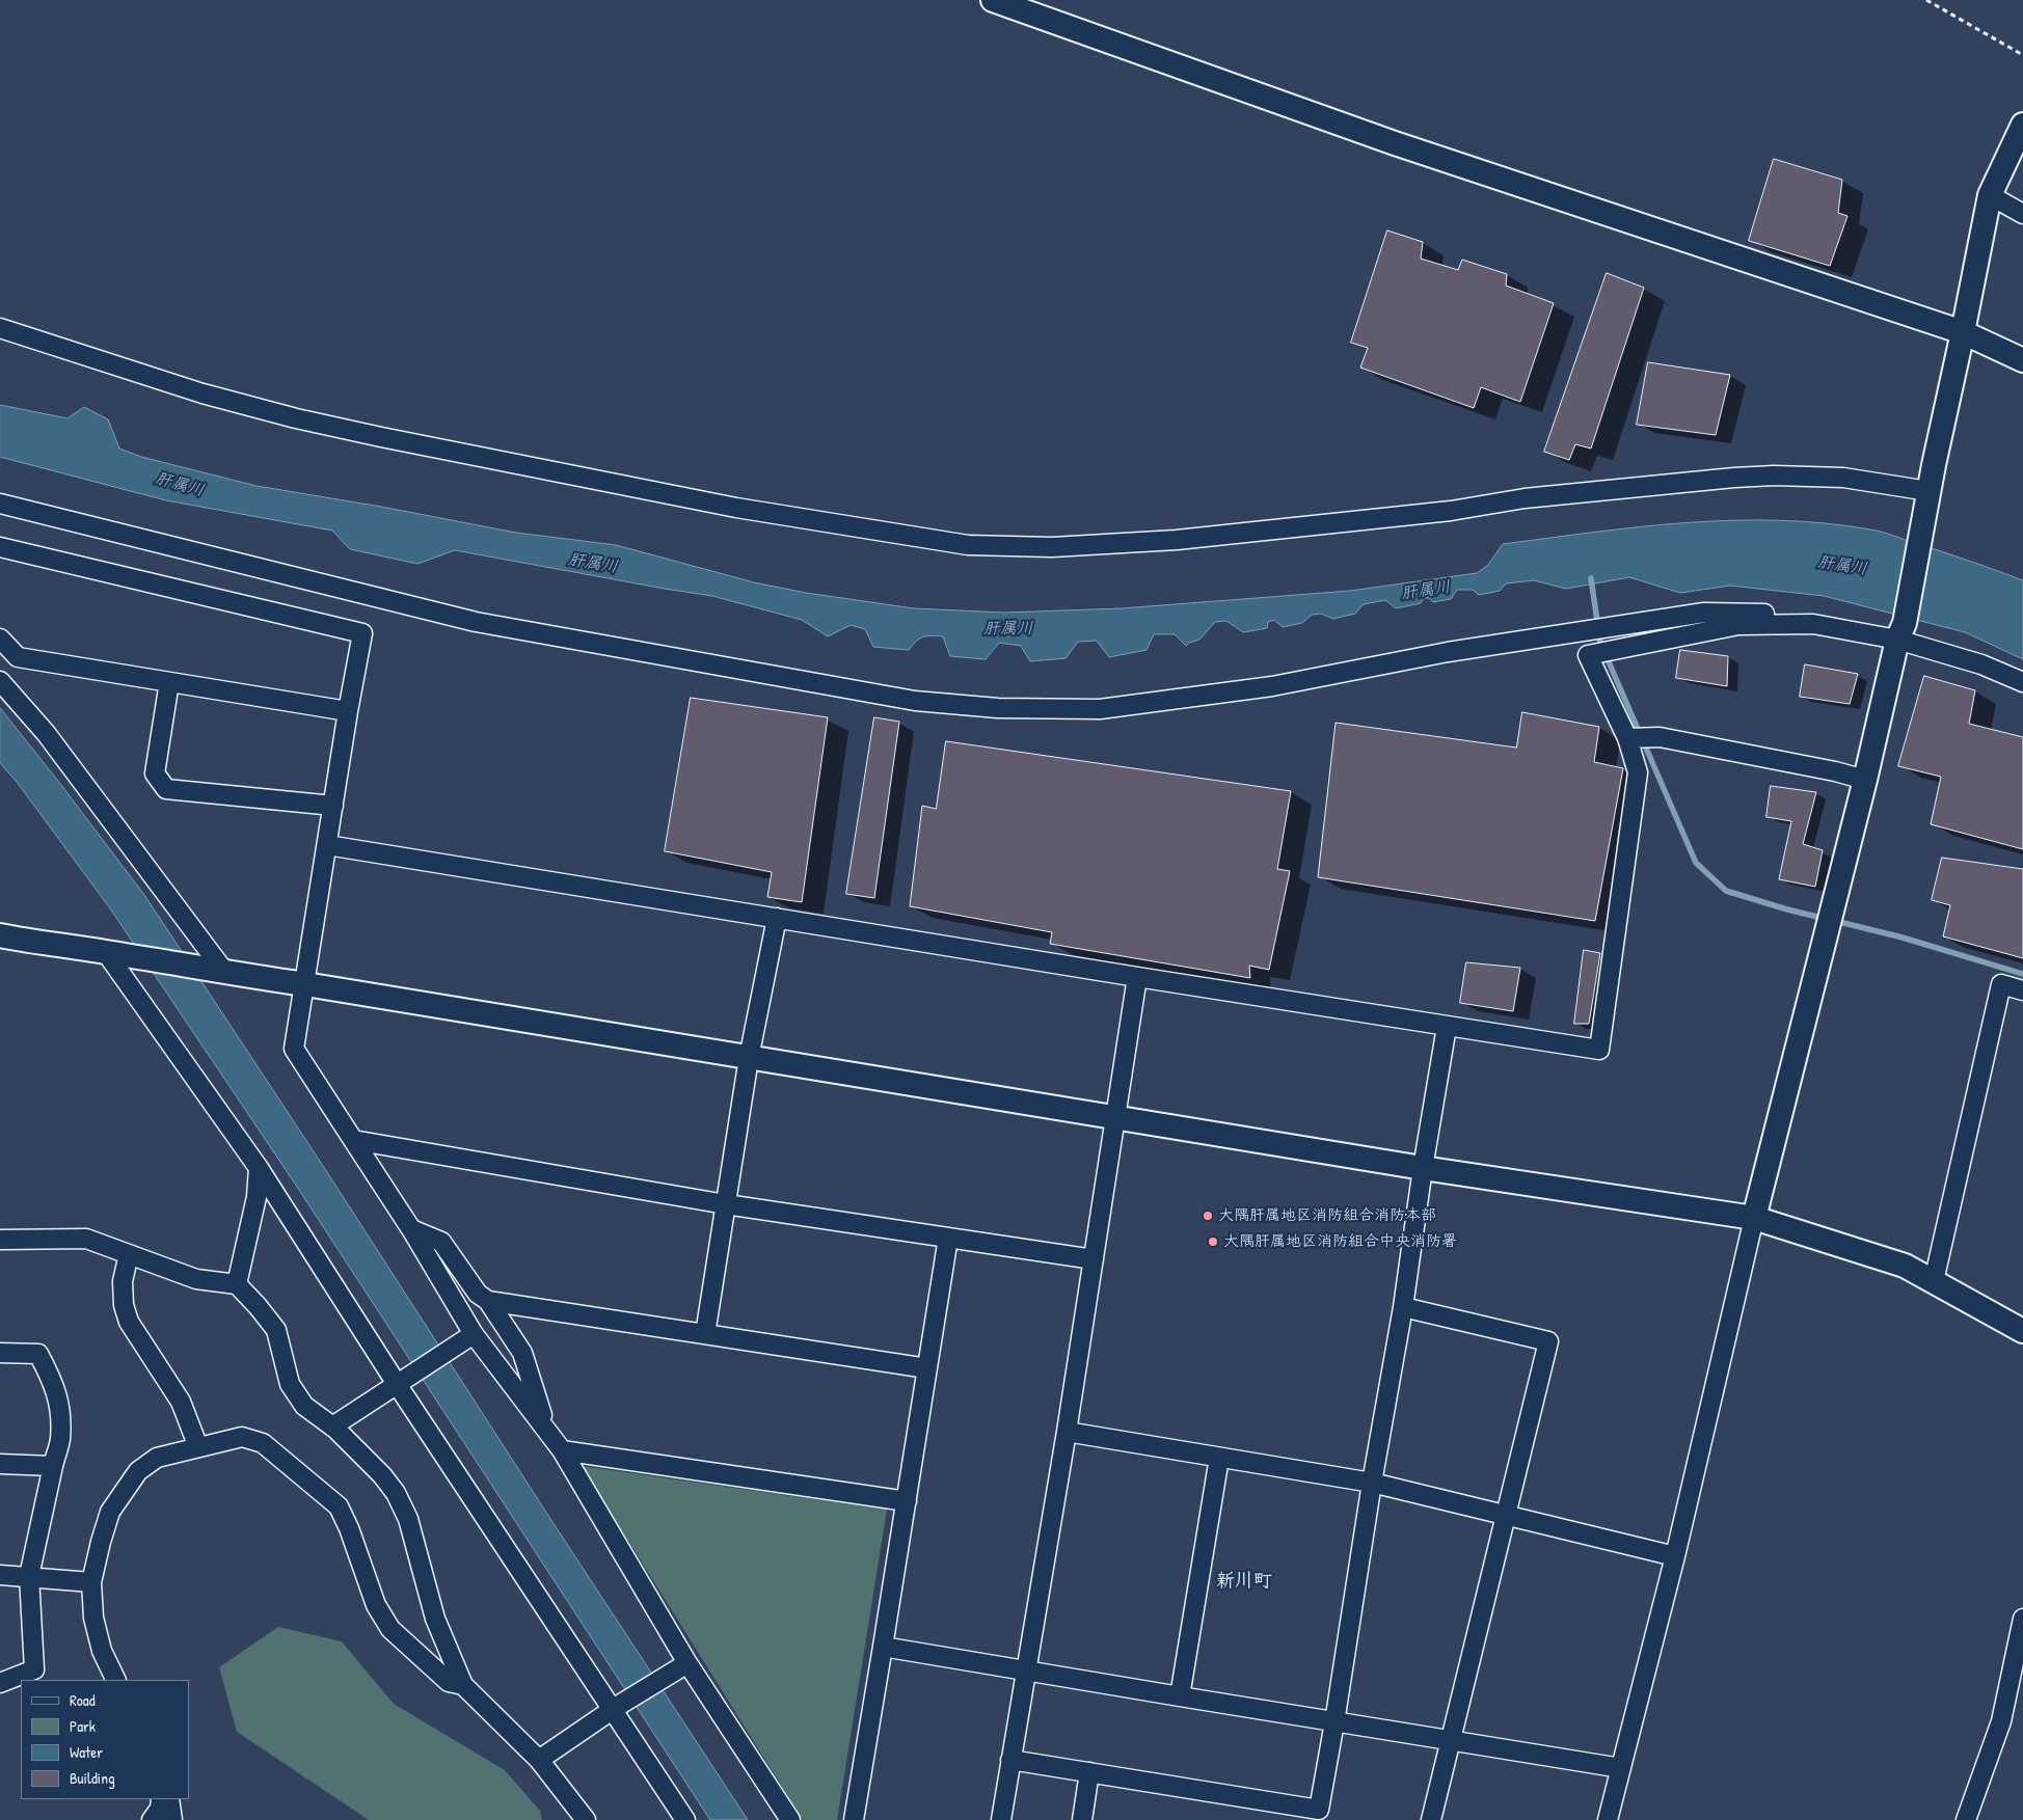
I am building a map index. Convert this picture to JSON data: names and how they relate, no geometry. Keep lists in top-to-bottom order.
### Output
{
  "districts": ["新川町"],
  "water": ["肝属川"],
  "places": ["大隅肝属地区消防組合消防本部", "大隅肝属地区消防組合中央消防署"],
  "legend": [
    "Road",
    "Park",
    "Water",
    "Building"
  ]
}
